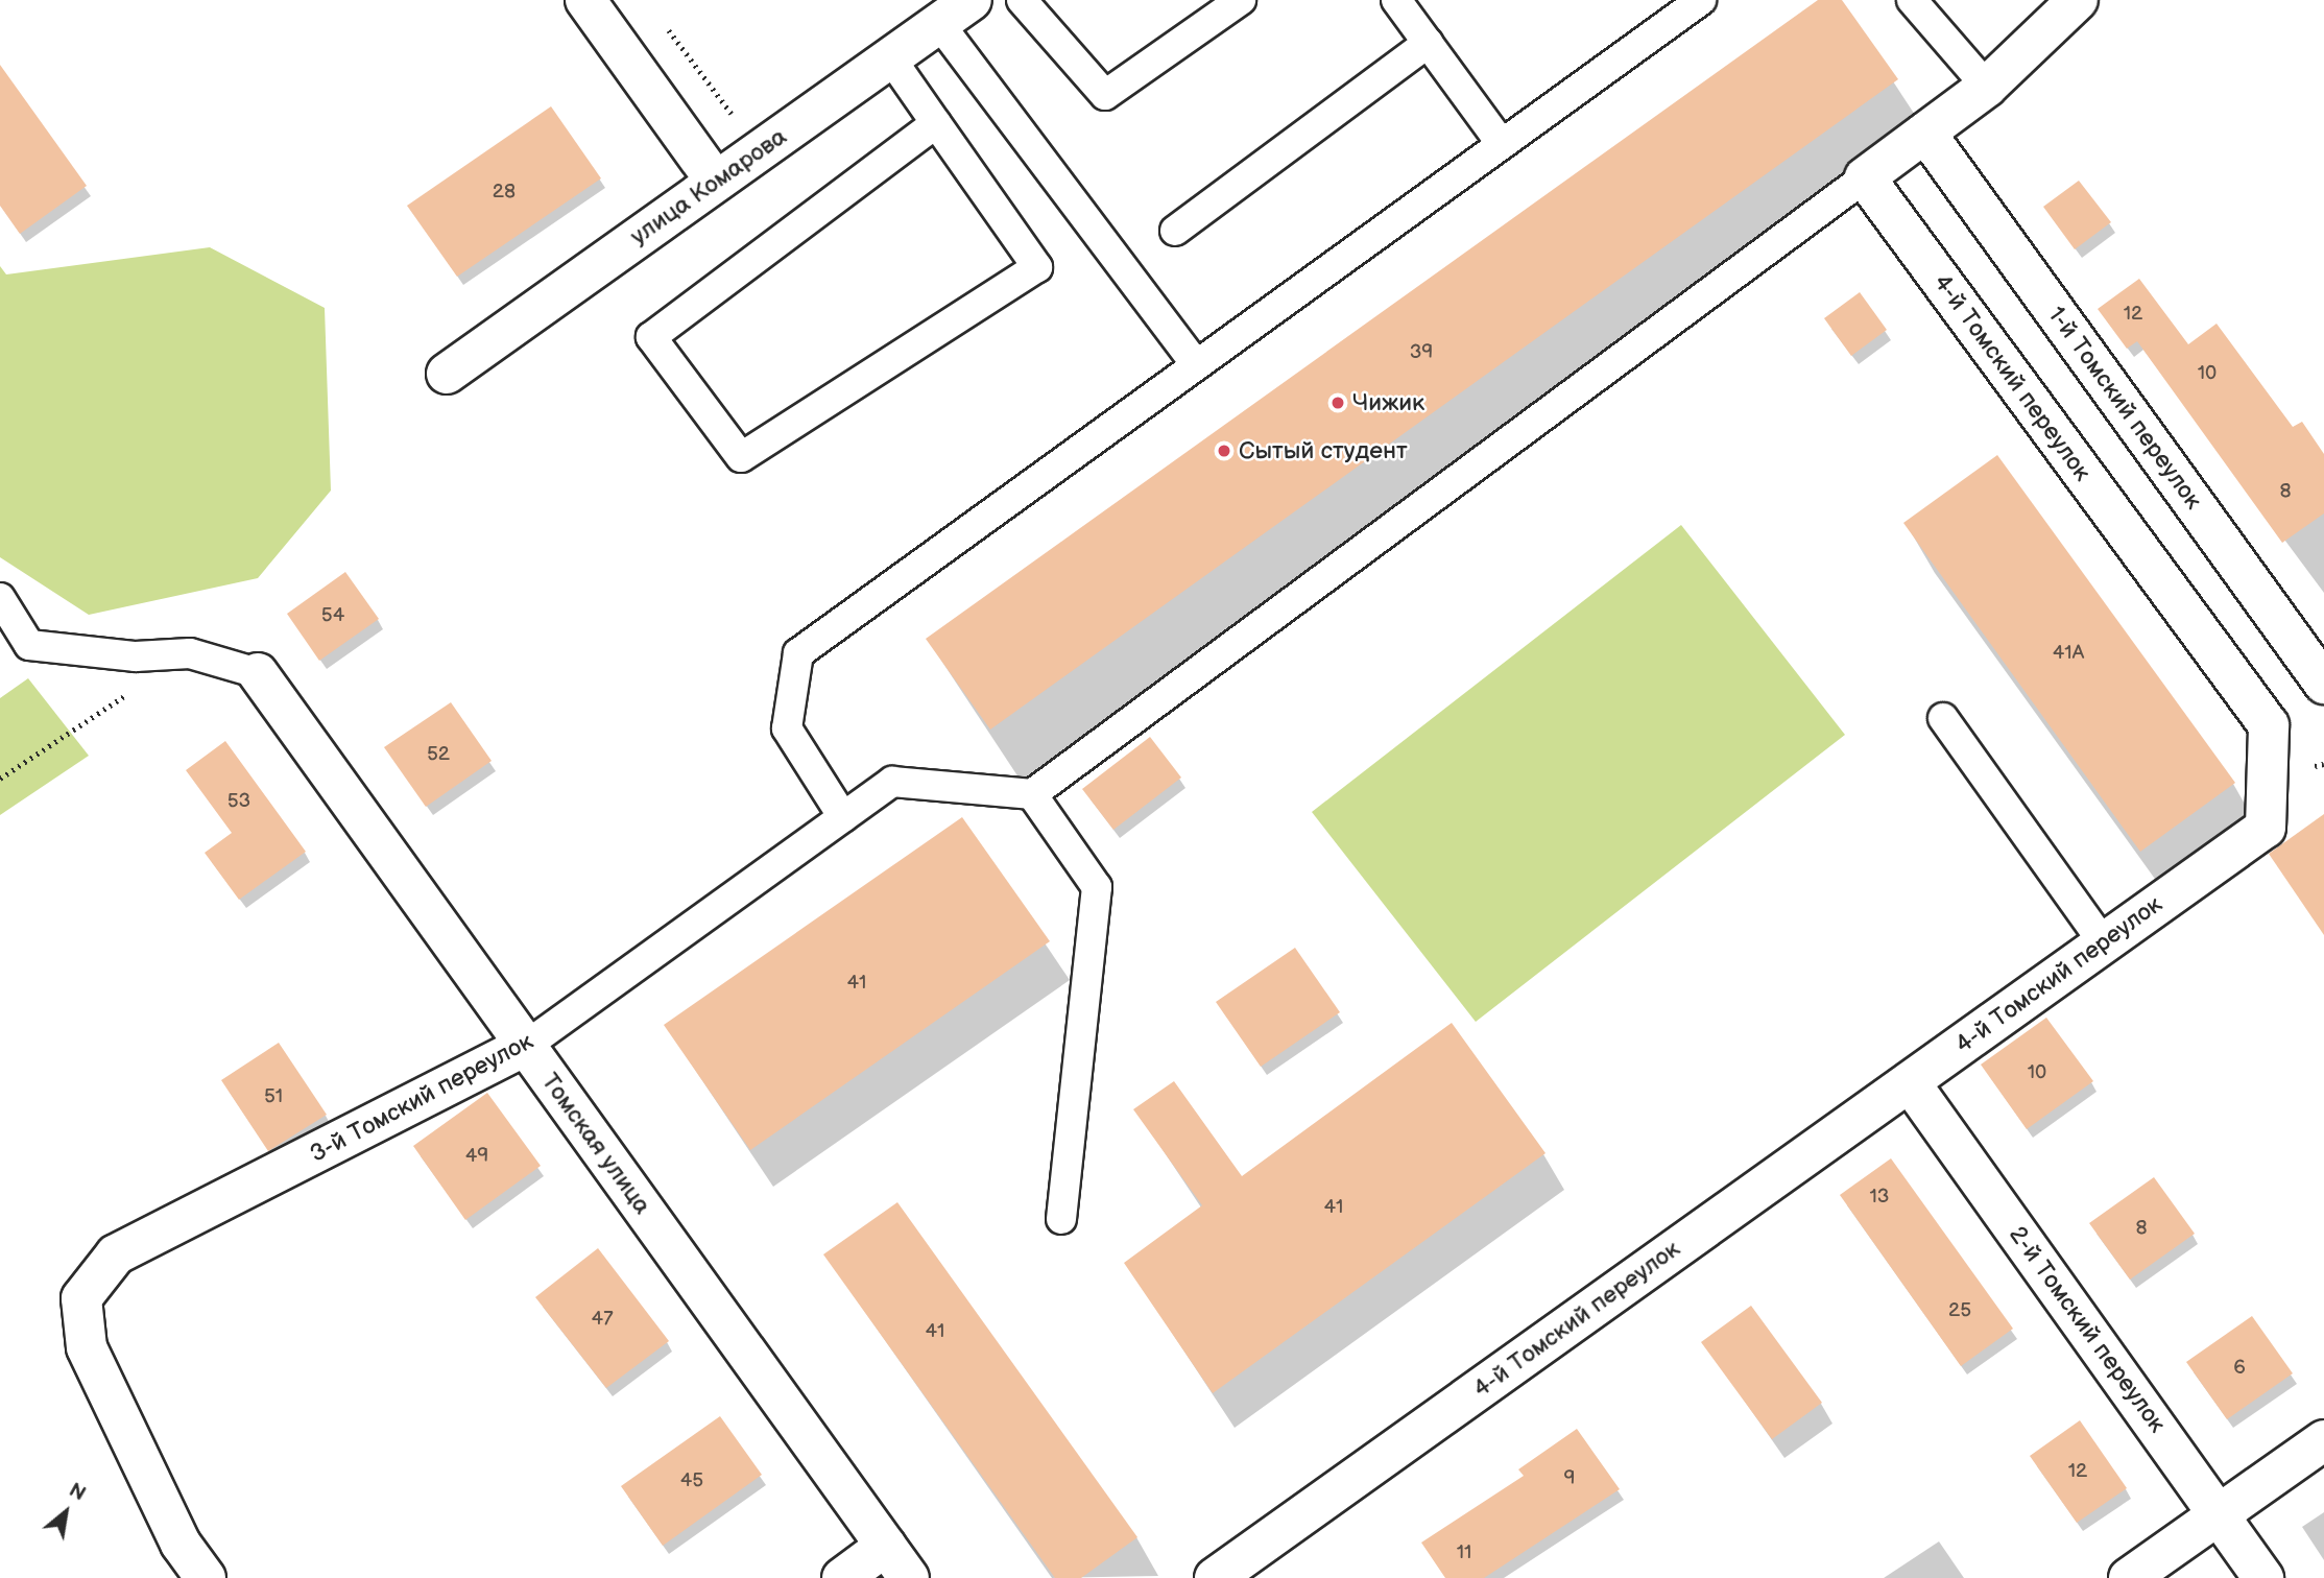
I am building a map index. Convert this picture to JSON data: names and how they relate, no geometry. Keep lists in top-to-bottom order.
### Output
{
  "streets": {
    "street": [
      "улица Комарова",
      "4-й Томский переулок",
      "1-й Томский переулок",
      "3-й Томский переулок",
      "Томская улица",
      "2-й Томский переулок"
    ]
  },
  "crossings": [
    ["4-й Томский переулок", "2-й Томский переулок"],
    ["3-й Томский переулок", "Томская улица"]
  ],
  "places": ["Чижик", "Сытый студент"],
  "house_numbers": [
    "28",
    "12",
    "39",
    "10",
    "8",
    "54",
    "41А",
    "52",
    "53",
    "41",
    "10",
    "51",
    "49",
    "13",
    "41",
    "8",
    "25",
    "47",
    "41",
    "6",
    "12",
    "9",
    "45",
    "11"
  ],
  "north": "top right"
}
